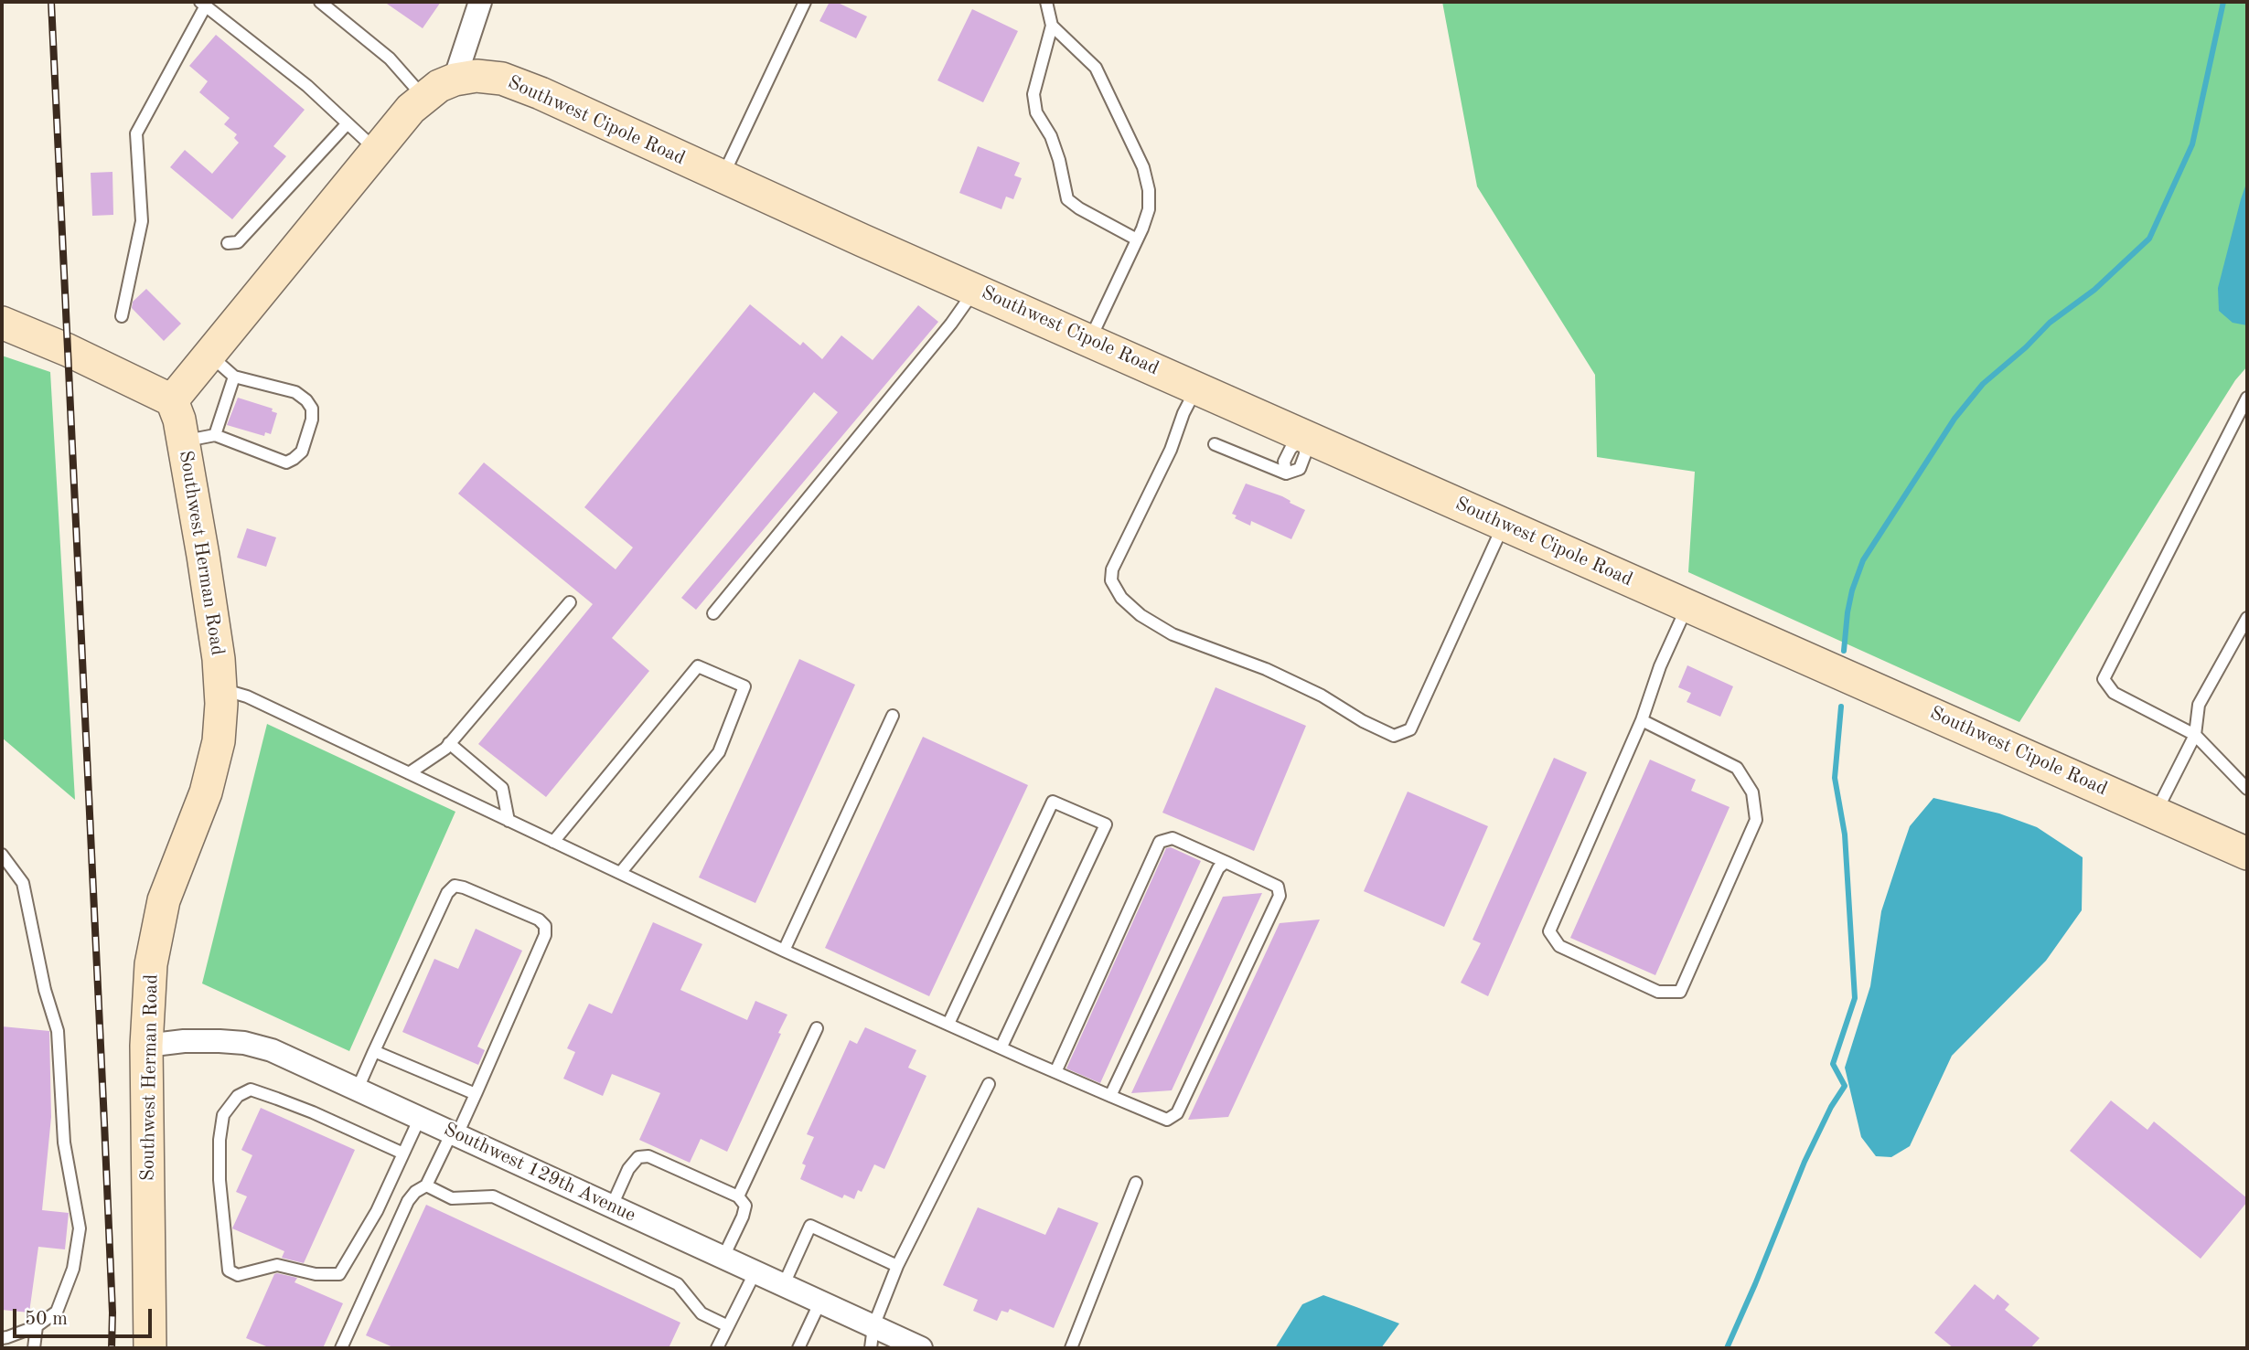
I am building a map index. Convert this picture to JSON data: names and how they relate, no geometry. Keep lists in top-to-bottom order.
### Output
{
  "streets": {
    "street": ["Southwest Cipole Road", "Southwest Herman Road", "Southwest 129th Avenue"]
  },
  "crossings": [
    ["Southwest Cipole Road", "Southwest Herman Road"],
    ["Southwest Herman Road", "Southwest 129th Avenue"]
  ],
  "scale_bar": "50 m"
}
